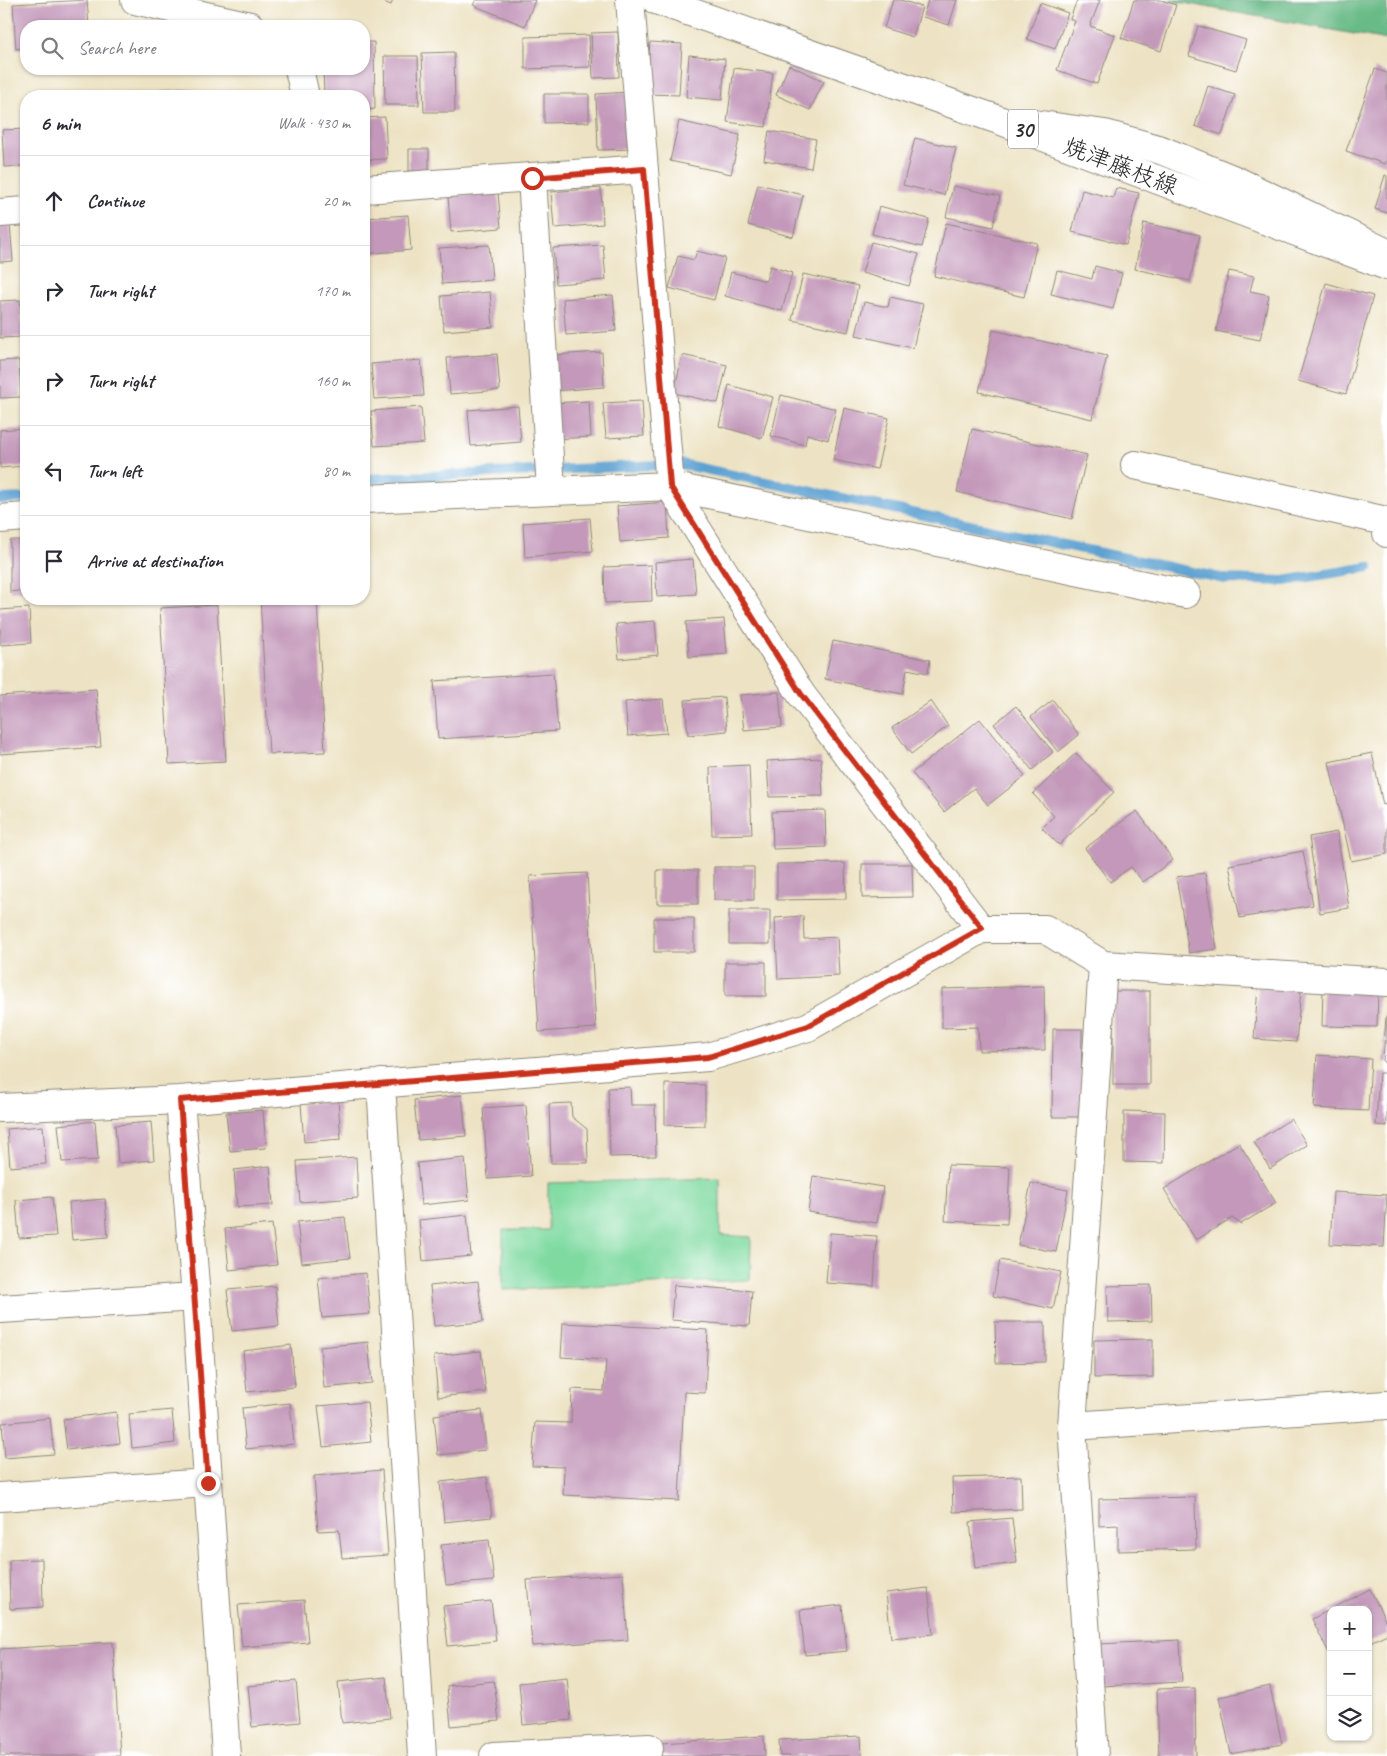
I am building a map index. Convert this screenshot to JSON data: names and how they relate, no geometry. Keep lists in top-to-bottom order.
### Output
{
  "streets": {
    "street": ["30", "焼津藤枝線"]
  },
  "page": {
    "search": "Search here",
    "heading": ["6 min", "Walk · 430 m"],
    "list": [
      ["Continue", "20 m"],
      ["Turn right", "170 m"],
      ["Turn right", "160 m"],
      ["Turn left", "80 m"],
      "Arrive at destination"
    ],
    "map_buttons": ["+", "−"]
  }
}
